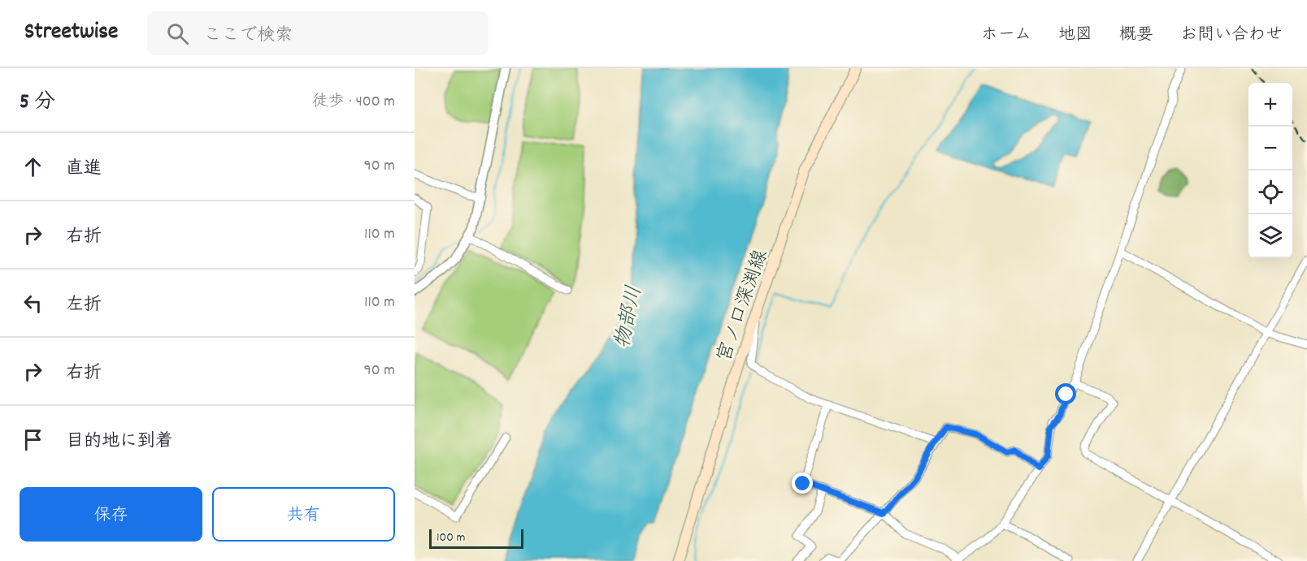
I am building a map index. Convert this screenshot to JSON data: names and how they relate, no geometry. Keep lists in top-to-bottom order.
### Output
{
  "streets": {
    "main road": ["宮ノ口深渕線"]
  },
  "water": ["物部川"],
  "scale_bar": "100 m",
  "page": {
    "header": "Streetwise",
    "search": "ここで検索",
    "nav": [
      "ホーム",
      "地図",
      "概要",
      "お問い合わせ"
    ],
    "heading": ["5 分", "徒歩 · 400 m"],
    "map_buttons": ["+", "−"],
    "list": [
      ["直進", "90 m"],
      ["右折", "110 m"],
      ["左折", "110 m"],
      ["右折", "90 m"],
      "目的地に到着"
    ],
    "buttons": ["保存", "共有"],
    "scale": "100 m"
  }
}
